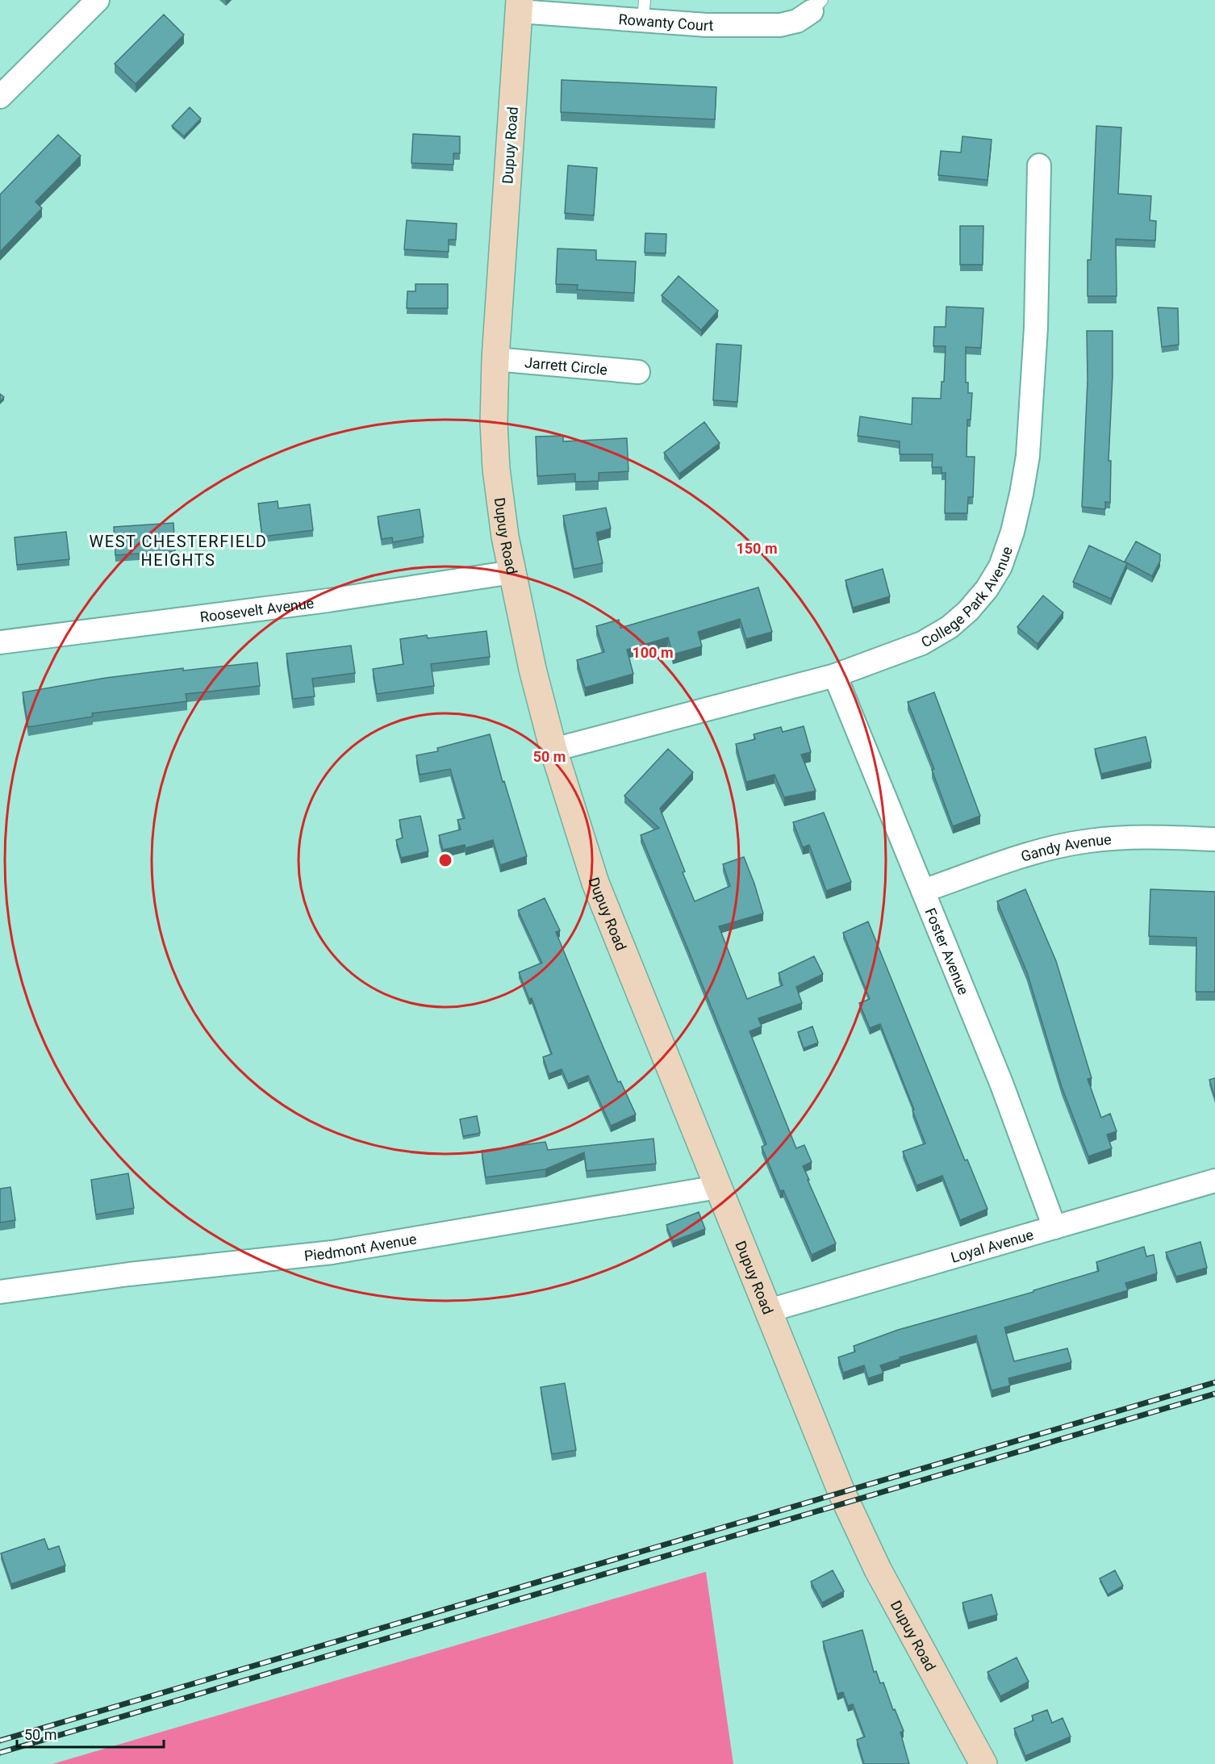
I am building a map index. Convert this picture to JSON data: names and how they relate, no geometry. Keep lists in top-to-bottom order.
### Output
{
  "streets": {
    "street": [
      "Rowanty Court",
      "Dupuy Road",
      "Jarrett Circle",
      "College Park Avenue",
      "Roosevelt Avenue",
      "Gandy Avenue",
      "Foster Avenue",
      "Piedmont Avenue",
      "Loyal Avenue"
    ]
  },
  "crossings": [
    ["Rowanty Court", "Dupuy Road"],
    ["Dupuy Road", "Jarrett Circle"],
    ["Dupuy Road", "College Park Avenue"],
    ["Dupuy Road", "Roosevelt Avenue"],
    ["Dupuy Road", "Piedmont Avenue"],
    ["Dupuy Road", "Loyal Avenue"],
    ["College Park Avenue", "Foster Avenue"],
    ["Gandy Avenue", "Foster Avenue"],
    ["Foster Avenue", "Loyal Avenue"]
  ],
  "districts": ["WEST CHESTERFIELD HEIGHTS"],
  "scale_bar": "50 m",
  "rings": ["150 m", "100 m", "50 m"]
}
